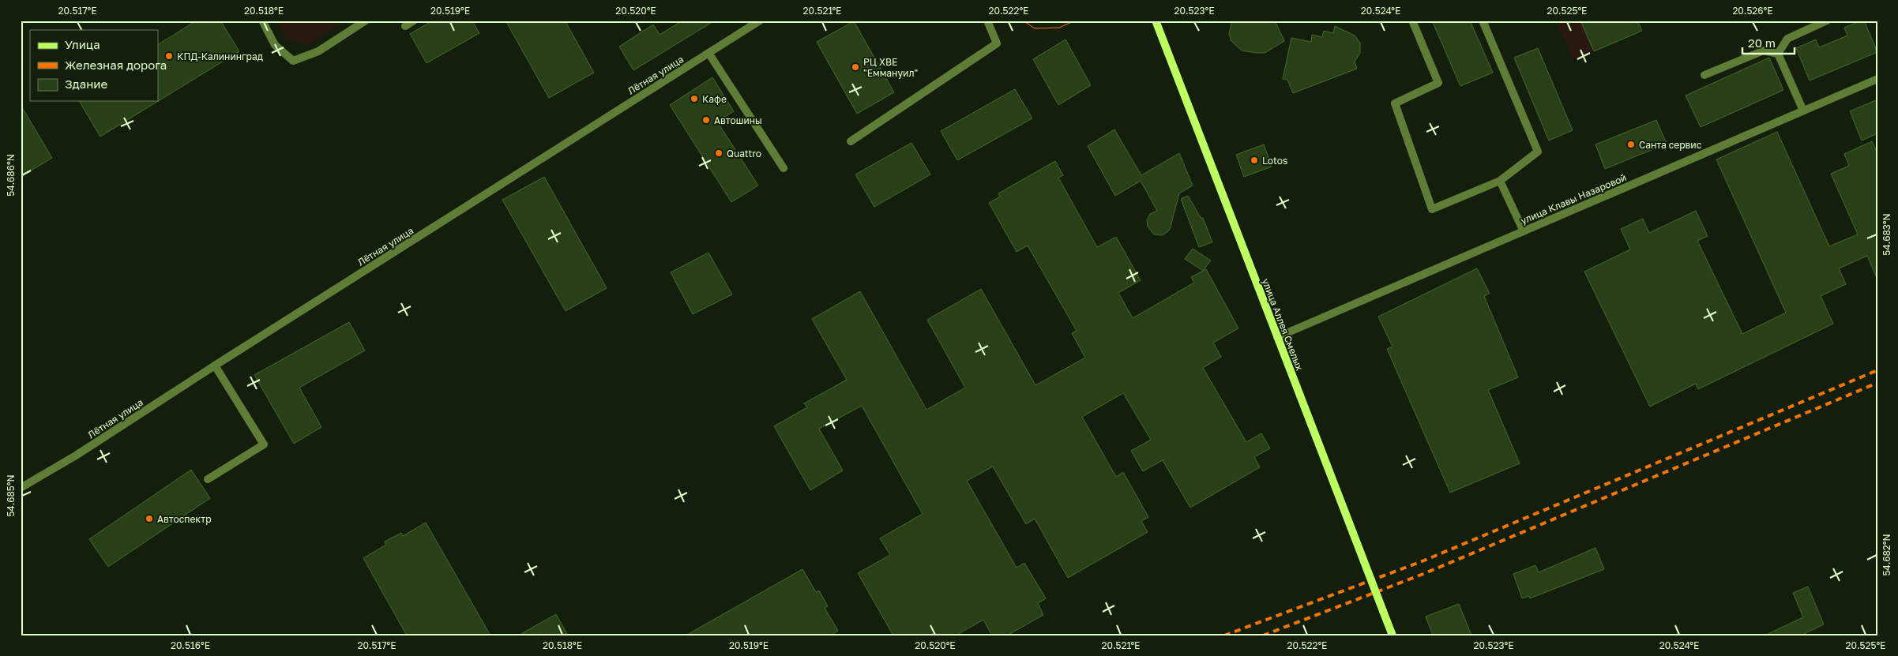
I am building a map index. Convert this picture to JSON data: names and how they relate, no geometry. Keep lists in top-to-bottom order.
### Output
{
  "streets": {
    "main road": ["улица Аллея Смелых"],
    "street": ["Лётная улица", "улица Клавы Назаровой"]
  },
  "crossings": [
    ["улица Клавы Назаровой", "улица Аллея Смелых"]
  ],
  "places": [
    "КПД-Калининград",
    "РЦ ХВЕ \"Еммануил\"",
    "Кафе",
    "Автошины",
    "Санта сервис",
    "Quattro",
    "Lotos",
    "Автоспектр"
  ],
  "legend": ["Улица", "Железная дорога", "Здание"],
  "scale_bar": "20 m",
  "coordinates": [
    "20.517°E",
    "20.518°E",
    "20.519°E",
    "20.520°E",
    "20.521°E",
    "20.522°E",
    "20.523°E",
    "20.524°E",
    "20.525°E",
    "20.526°E",
    "54.686°N",
    "54.683°N",
    "54.685°N",
    "54.682°N",
    "20.516°E"
  ]
}
